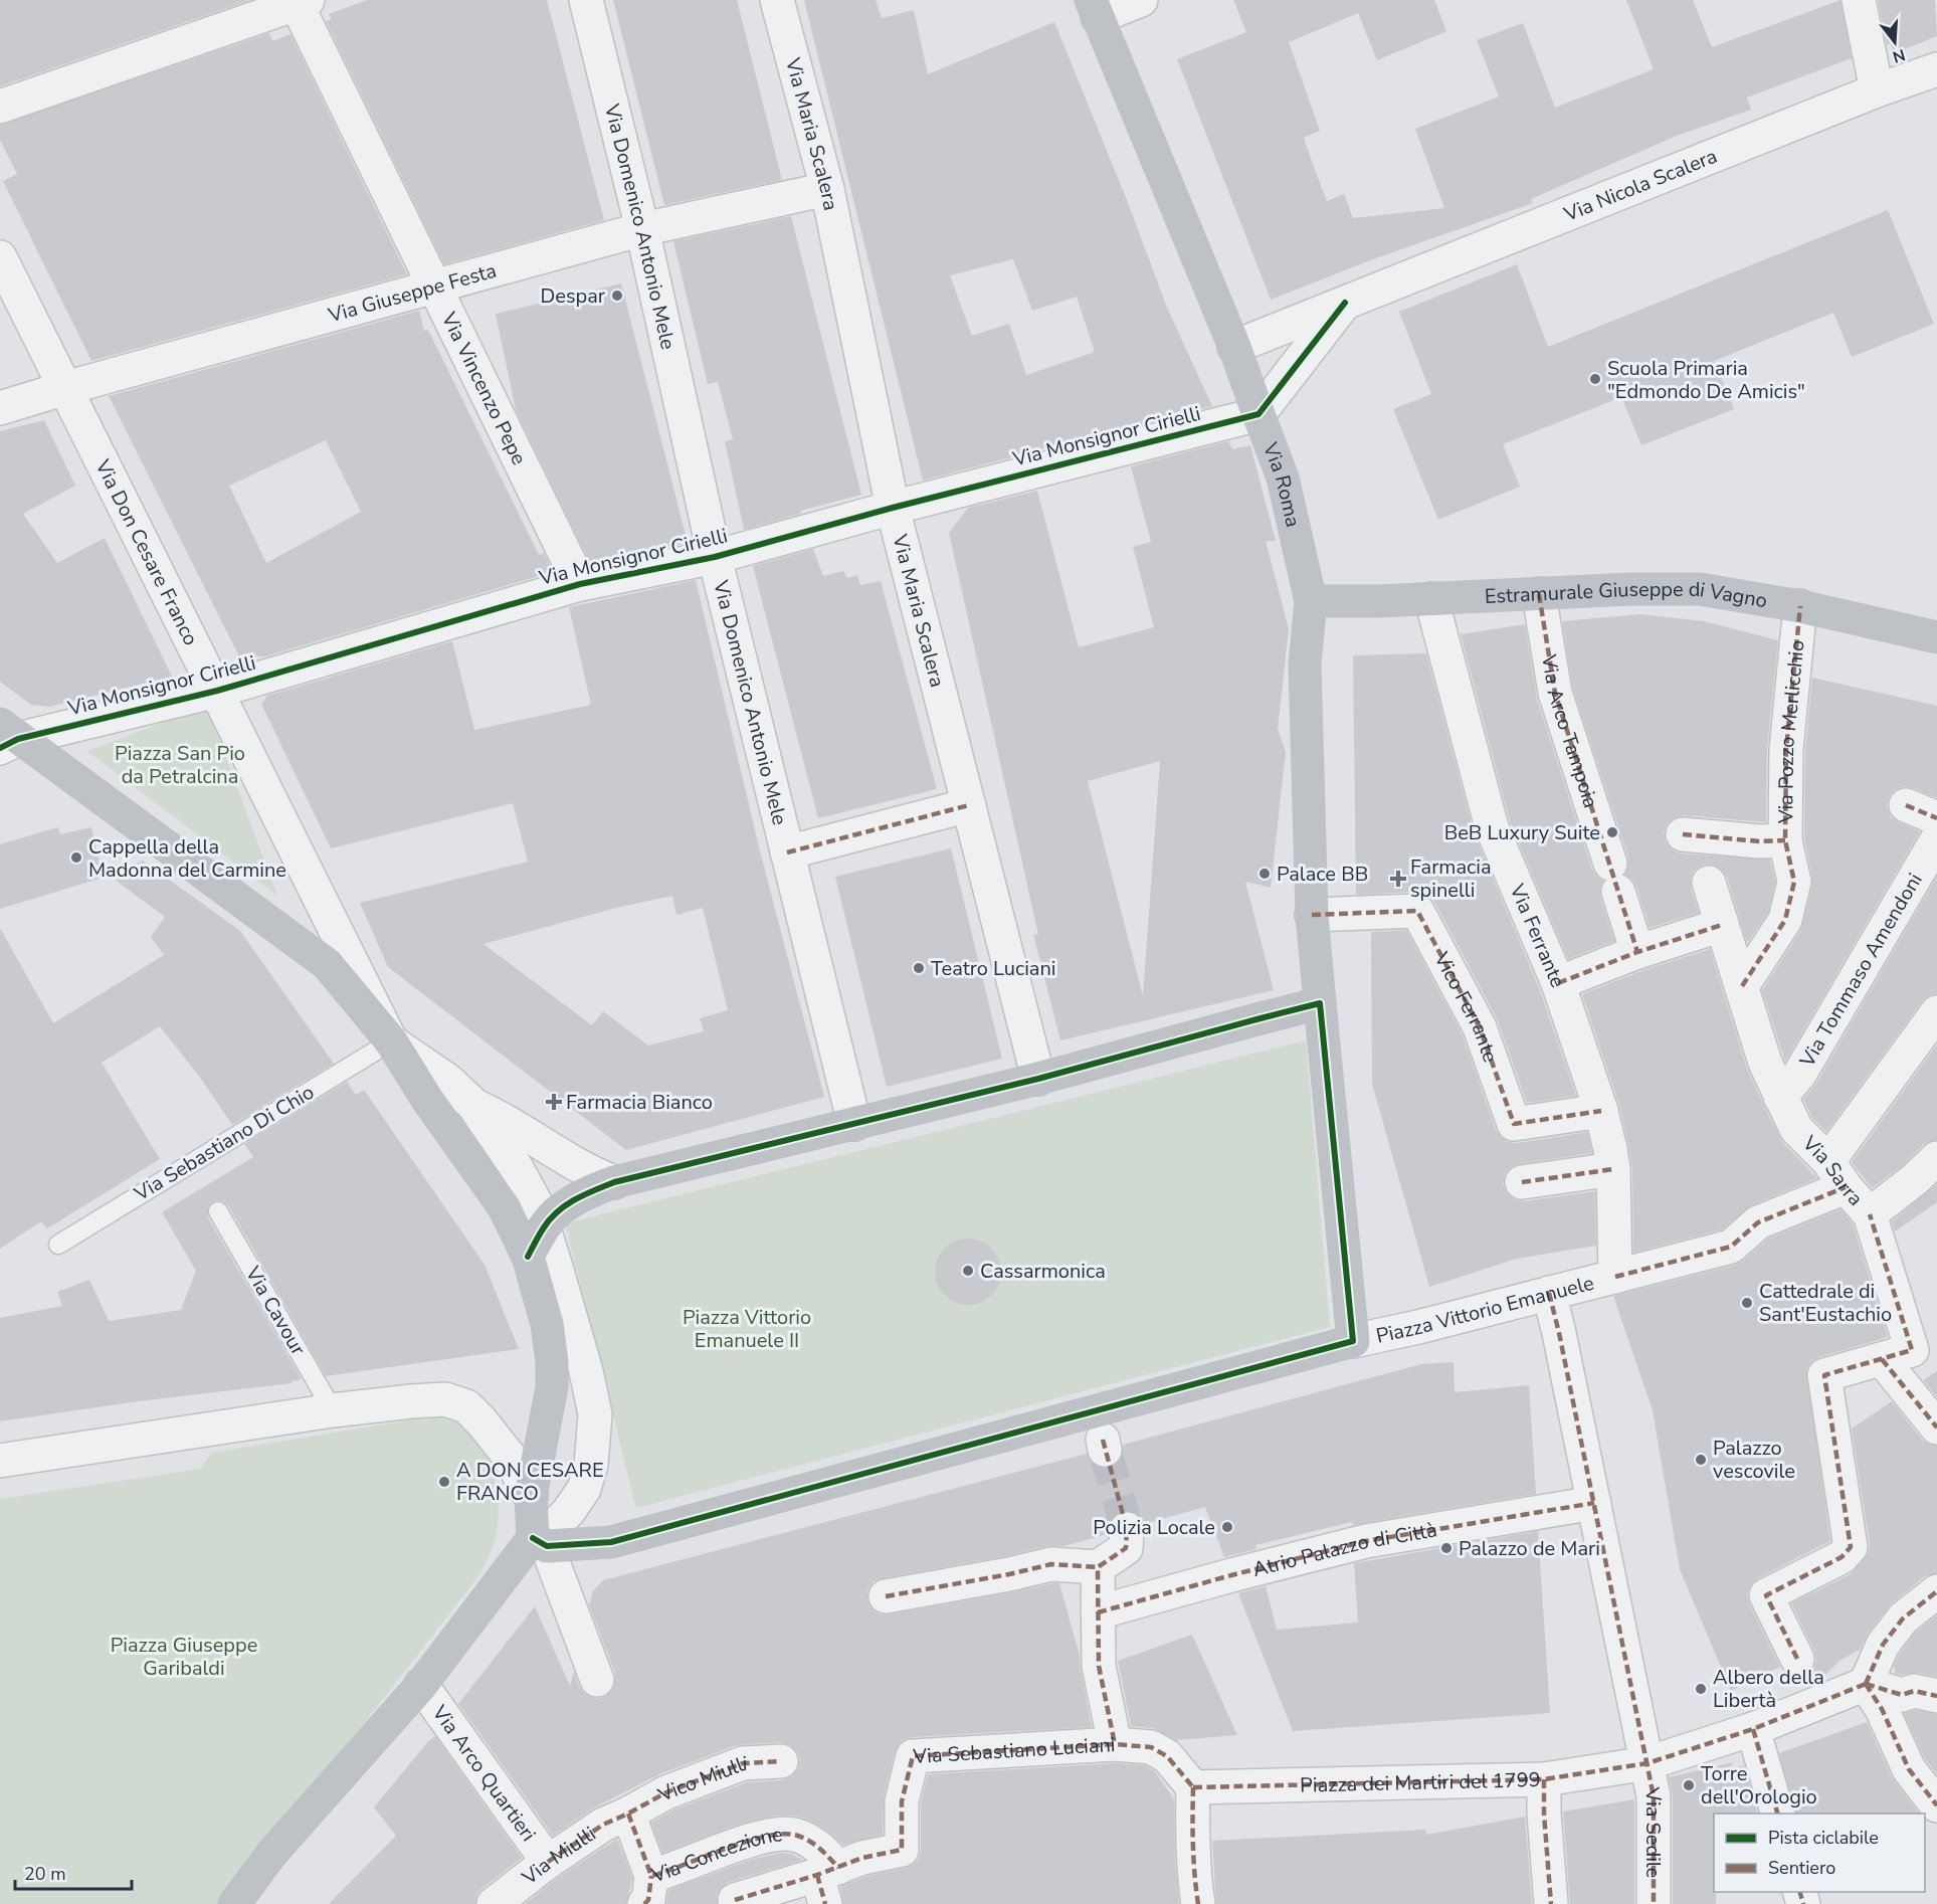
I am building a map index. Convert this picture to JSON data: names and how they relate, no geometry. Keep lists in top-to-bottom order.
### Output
{
  "streets": {
    "street": [
      "Via Maria Scalera",
      "Via Nicola Scalera",
      "Via Domenico Antonio Mele",
      "Via Giuseppe Festa",
      "Via Vincenzo Pepe",
      "Via Monsignor Cirielli",
      "Via Roma",
      "Via Don Cesare Franco",
      "Estramurale Giuseppe di Vagno",
      "Via Arco Tampoia",
      "Via Pozzo Merlicchio",
      "Via Ferrante",
      "Via Tommaso Amendoni",
      "Vico Ferrante",
      "Via Sarra",
      "Piazza Vittorio Emanuele",
      "Atrio Palazzo di Città",
      "Via Sebastiano Luciani",
      "Via Arco Quartieri",
      "Piazza dei Martiri del 1799",
      "Vico Miulli",
      "Via Sedile",
      "Via Concezione",
      "Via Miulli"
    ],
    "lane": ["Via Sebastiano Di Chio", "Via Cavour"]
  },
  "crossings": [
    ["Via Maria Scalera", "Via Giuseppe Festa"],
    ["Via Maria Scalera", "Via Monsignor Cirielli"],
    ["Via Nicola Scalera", "Via Roma"],
    ["Via Domenico Antonio Mele", "Via Giuseppe Festa"],
    ["Via Domenico Antonio Mele", "Via Monsignor Cirielli"],
    ["Via Giuseppe Festa", "Via Vincenzo Pepe"],
    ["Via Giuseppe Festa", "Via Don Cesare Franco"],
    ["Via Vincenzo Pepe", "Via Monsignor Cirielli"],
    ["Via Monsignor Cirielli", "Via Roma"],
    ["Via Monsignor Cirielli", "Via Don Cesare Franco"],
    ["Via Roma", "Estramurale Giuseppe di Vagno"],
    ["Via Roma", "Vico Ferrante"],
    ["Via Roma", "Piazza Vittorio Emanuele"],
    ["Via Don Cesare Franco", "Via Sebastiano Di Chio"],
    ["Estramurale Giuseppe di Vagno", "Via Arco Tampoia"],
    ["Estramurale Giuseppe di Vagno", "Via Pozzo Merlicchio"],
    ["Estramurale Giuseppe di Vagno", "Via Ferrante"],
    ["Via Pozzo Merlicchio", "Via Sarra"],
    ["Via Ferrante", "Vico Ferrante"],
    ["Via Ferrante", "Piazza Vittorio Emanuele"],
    ["Via Tommaso Amendoni", "Via Sarra"],
    ["Via Sarra", "Piazza Vittorio Emanuele"],
    ["Via Sebastiano Luciani", "Piazza dei Martiri del 1799"],
    ["Via Sebastiano Luciani", "Via Concezione"],
    ["Via Arco Quartieri", "Via Miulli"],
    ["Piazza dei Martiri del 1799", "Via Sedile"],
    ["Vico Miulli", "Via Concezione"],
    ["Vico Miulli", "Via Miulli"],
    ["Via Concezione", "Via Miulli"]
  ],
  "parks": ["Piazza San Pio da Petralcina", "Piazza Vittorio Emanuele II", "Piazza Giuseppe Garibaldi"],
  "places": {
    "other": [
      "Despar",
      "Scuola Primaria \"Edmondo De Amicis\"",
      "BeB Luxury Suite",
      "Cappella della Madonna del Carmine",
      "Palace BB",
      "Teatro Luciani",
      "Cassarmonica",
      "Cattedrale di Sant'Eustachio",
      "Palazzo vescovile",
      "A DON CESARE FRANCO",
      "Polizia Locale",
      "Palazzo de Mari",
      "Albero della Libertà",
      "Torre dell'Orologio"
    ],
    "health": ["Farmacia spinelli", "Farmacia Bianco"]
  },
  "legend": ["Pista ciclabile", "Sentiero"],
  "scale_bar": "20 m",
  "north": "bottom"
}
